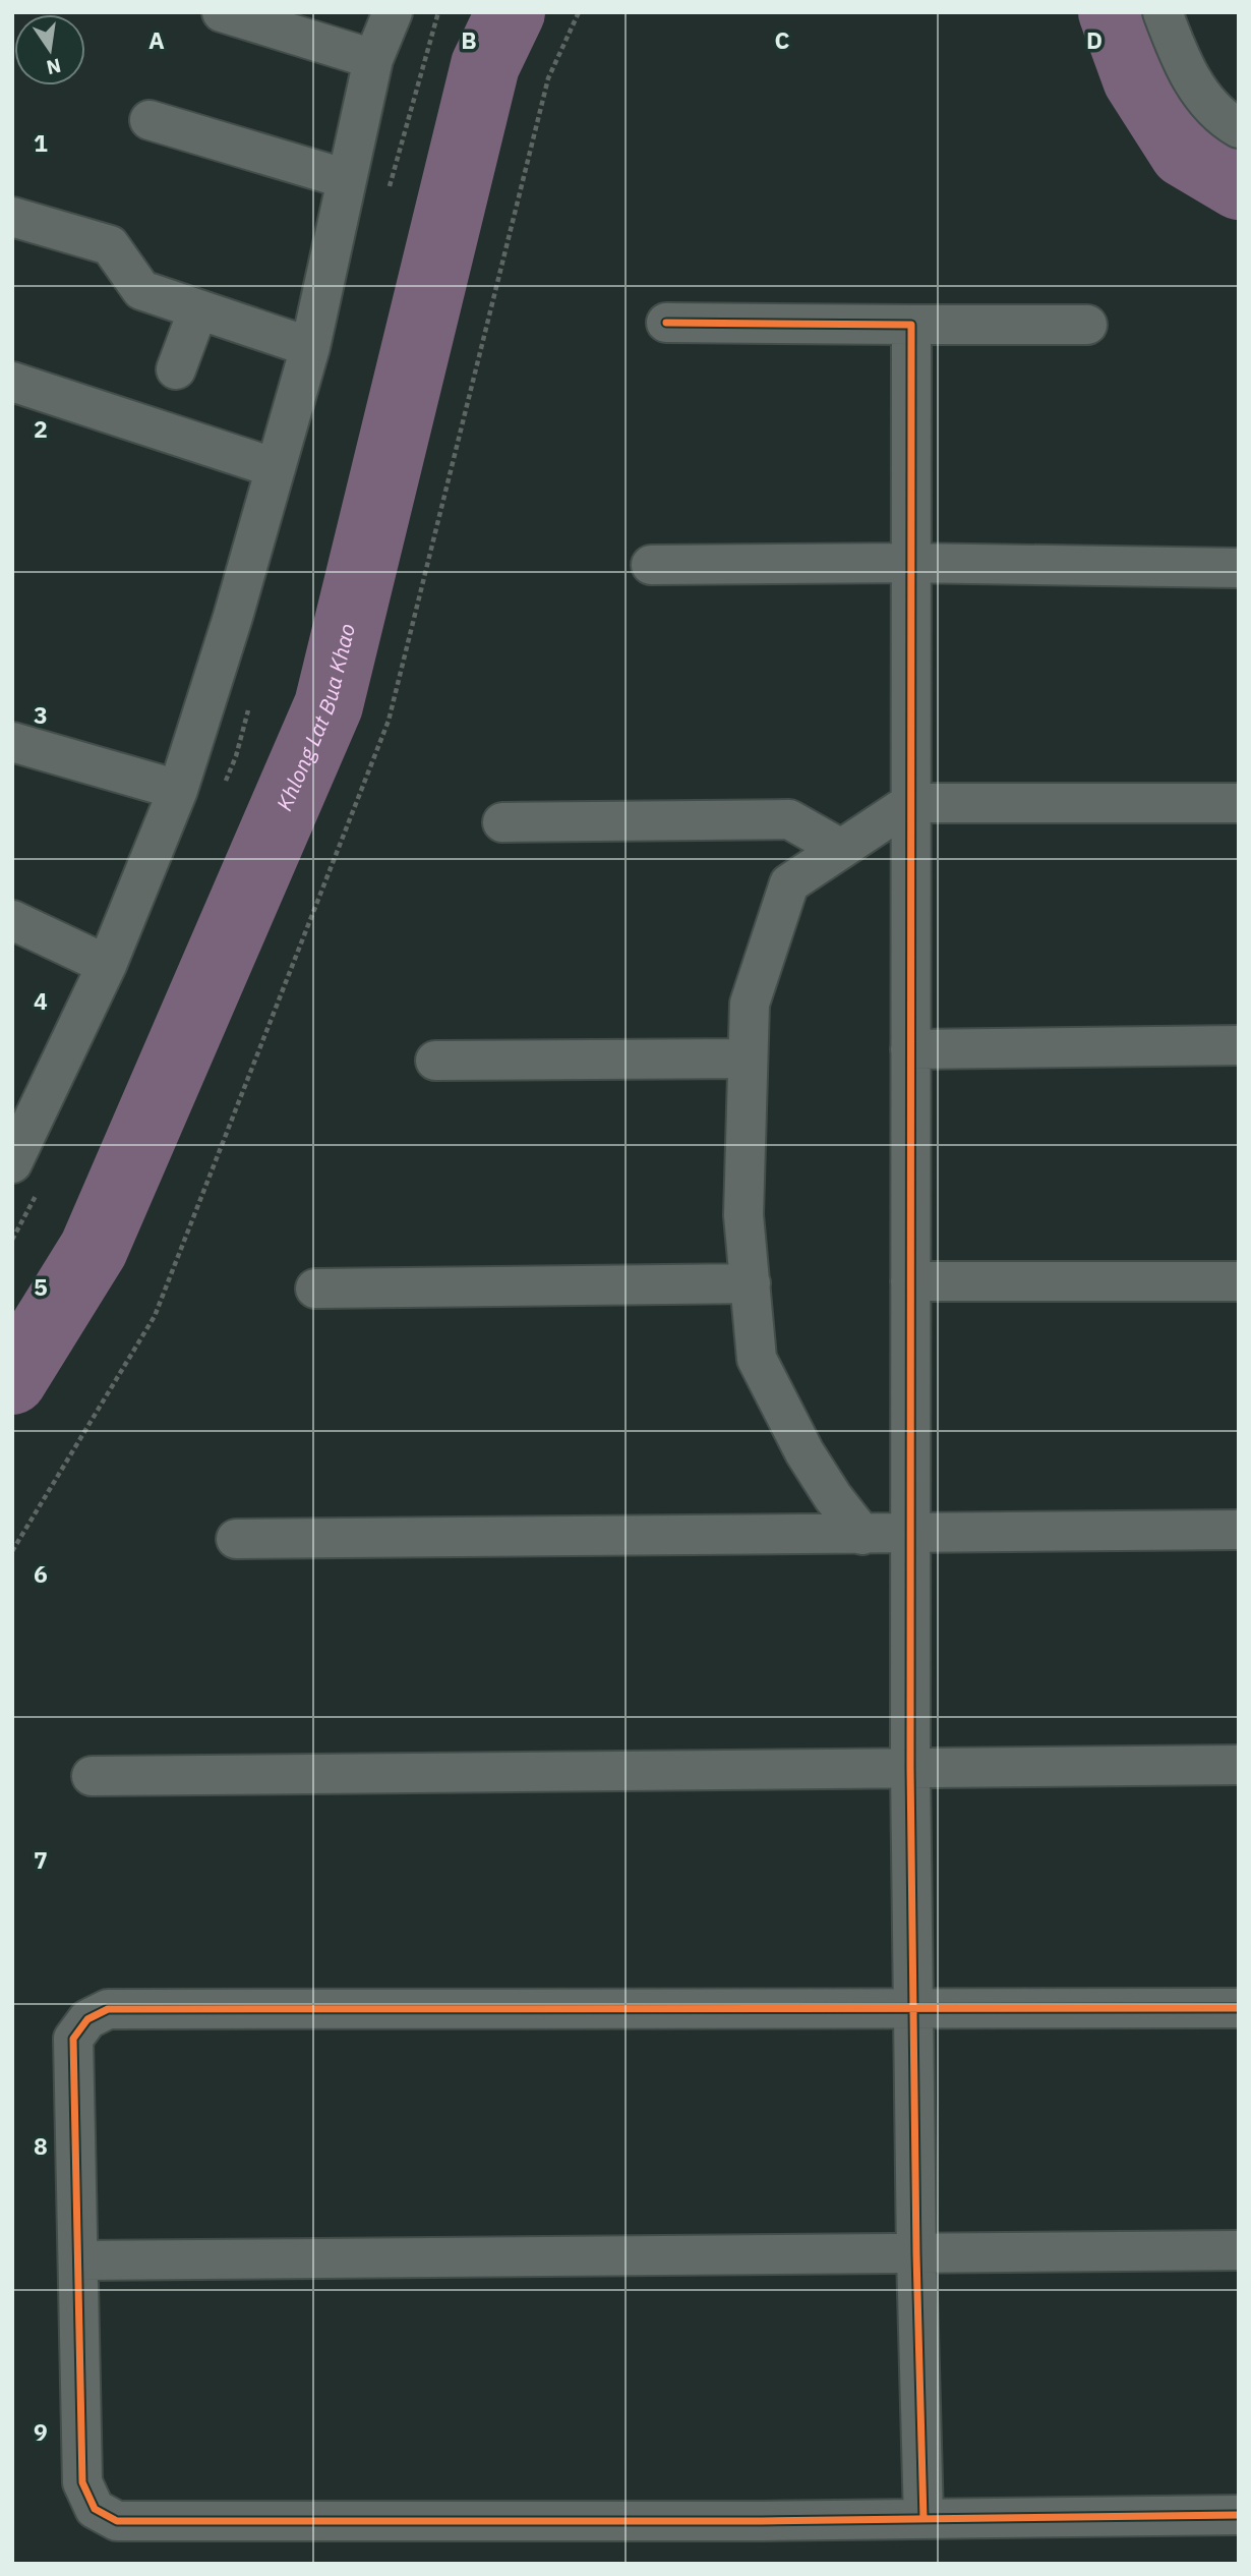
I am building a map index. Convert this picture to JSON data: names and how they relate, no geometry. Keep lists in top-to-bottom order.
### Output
{
  "water": ["Khlong Lat Bua Khao"],
  "north": "bottom",
  "grid": {
    "columns": [
      "A",
      "B",
      "C",
      "D"
    ],
    "rows": [
      "1",
      "2",
      "3",
      "4",
      "5",
      "6",
      "7",
      "8",
      "9"
    ]
  }
}
